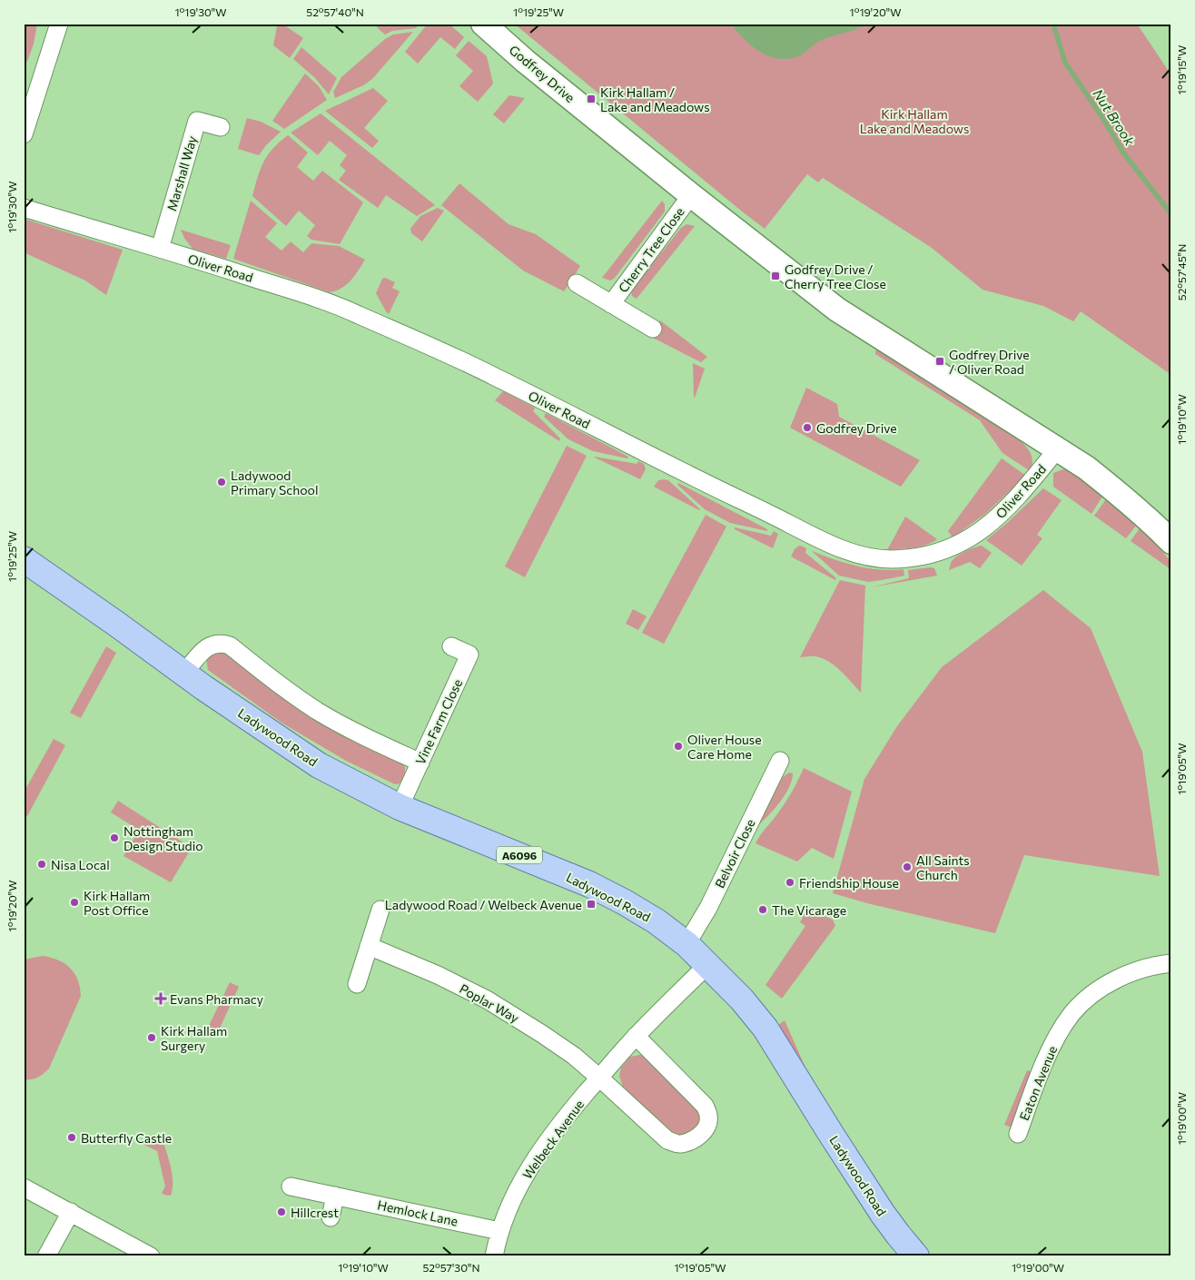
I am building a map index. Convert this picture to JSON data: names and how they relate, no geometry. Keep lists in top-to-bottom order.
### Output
{
  "streets": {
    "main road": ["Ladywood Road", "A6096"],
    "street": [
      "Godfrey Drive",
      "Marshall Way",
      "Cherry Tree Close",
      "Oliver Road",
      "Vine Farm Close",
      "Belvoir Close",
      "Poplar Way",
      "Eaton Avenue",
      "Welbeck Avenue",
      "Hemlock Lane"
    ]
  },
  "crossings": [
    ["Godfrey Drive", "Cherry Tree Close"],
    ["Godfrey Drive", "Oliver Road"],
    ["Marshall Way", "Oliver Road"],
    ["Vine Farm Close", "Ladywood Road"],
    ["Ladywood Road", "Belvoir Close"],
    ["Ladywood Road", "Welbeck Avenue"],
    ["Poplar Way", "Welbeck Avenue"],
    ["Welbeck Avenue", "Hemlock Lane"]
  ],
  "water": ["Nut Brook"],
  "parks": ["Kirk Hallam Lake and Meadows"],
  "places": {
    "transit": [
      "Kirk Hallam / Lake and Meadows",
      "Godfrey Drive / Cherry Tree Close",
      "Godfrey Drive / Oliver Road",
      "Ladywood Road / Welbeck Avenue"
    ],
    "other": [
      "Godfrey Drive",
      "Ladywood Primary School",
      "Oliver House Care Home",
      "Nottingham Design Studio",
      "Nisa Local",
      "All Saints Church",
      "Friendship House",
      "Kirk Hallam Post Office",
      "The Vicarage",
      "Kirk Hallam Surgery",
      "Butterfly Castle",
      "Hillcrest"
    ],
    "health": ["Evans Pharmacy"]
  },
  "coordinates": [
    "1°19'30\"W",
    "52°57'40\"N",
    "1°19'25\"W",
    "1°19'20\"W",
    "1°19'15\"W",
    "52°57'45\"N",
    "1°19'10\"W",
    "1°19'05\"W",
    "1°19'00\"W",
    "52°57'30\"N"
  ]
}
